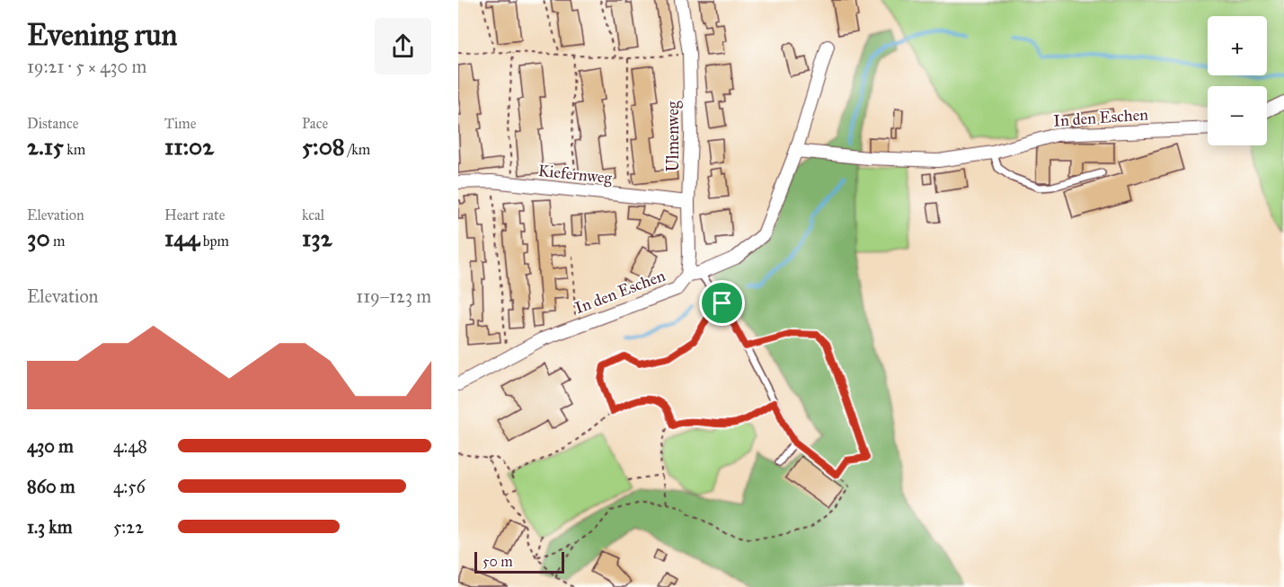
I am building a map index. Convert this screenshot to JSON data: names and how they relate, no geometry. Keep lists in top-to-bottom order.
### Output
{
  "streets": {
    "street": ["In den Eschen", "Ulmenweg", "Kiefernweg"]
  },
  "crossings": [
    ["In den Eschen", "Ulmenweg"],
    ["Ulmenweg", "Kiefernweg"]
  ],
  "scale_bar": "50 m",
  "page": {
    "heading": ["Evening run", "19:21 · 5 × 430 m"],
    "map_buttons": ["+", "−"],
    "stats": [
      ["Distance", "2.15 km"],
      ["Time", "11:02"],
      ["Pace", "5:08 /km"],
      ["Elevation", "30 m"],
      ["Heart rate", "144 bpm"],
      ["kcal", "132"]
    ],
    "chart": ["Elevation", "119–123 m"],
    "list": [
      {
        "name": "430 m",
        "note": "4:48"
      },
      {
        "name": "860 m",
        "note": "4:56"
      },
      {
        "name": "1.3 km",
        "note": "5:22"
      }
    ],
    "scale": "50 m"
  }
}
